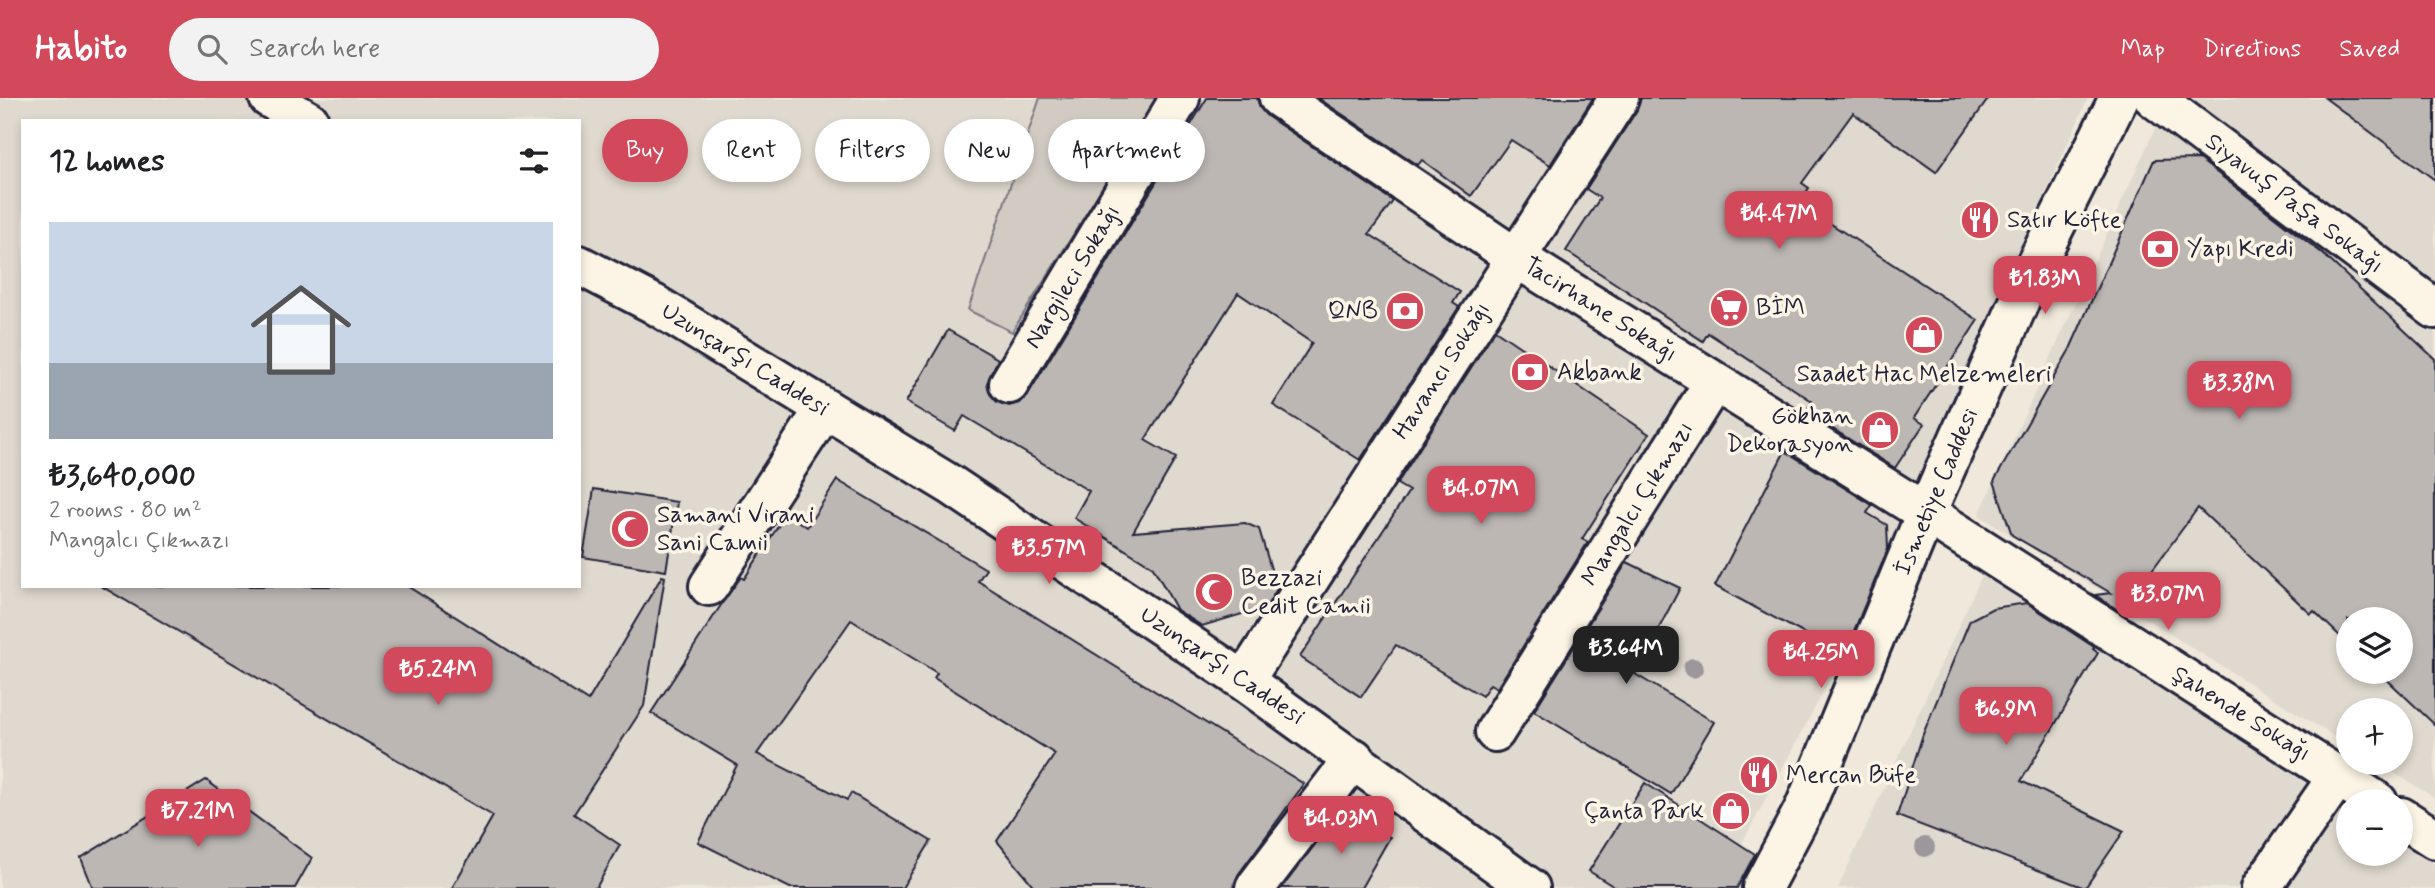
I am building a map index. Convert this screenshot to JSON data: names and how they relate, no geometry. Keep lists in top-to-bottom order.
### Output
{
  "streets": {
    "street": [
      "Siyavuş Paşa Sokağı",
      "Nargileci Sokağı",
      "Tacirhane Sokağı",
      "Uzunçarşı Caddesi",
      "Havancı Sokağı",
      "İsmetiye Caddesi",
      "Mangalcı Çıkmazı",
      "Şahende Sokağı"
    ]
  },
  "crossings": [
    ["Tacirhane Sokağı", "Havancı Sokağı"],
    ["Tacirhane Sokağı", "İsmetiye Caddesi"],
    ["Tacirhane Sokağı", "Mangalcı Çıkmazı"],
    ["Tacirhane Sokağı", "Şahende Sokağı"],
    ["Uzunçarşı Caddesi", "Havancı Sokağı"],
    ["İsmetiye Caddesi", "Şahende Sokağı"]
  ],
  "places": {
    "restaurant": ["Satır Köfte", "Mercan Büfe"],
    "bank": ["Yapı Kredi", "QNB", "Akbank"],
    "supermarket": ["BİM"],
    "shop": ["Saadet Hac Melzemeleri", "Gökhan Dekorasyon", "Çanta Park"],
    "mosque": ["Samani Virani Sani Camii", "Bezzazi Cedit Camii"]
  },
  "page": {
    "header": "Habito",
    "search": "Search here",
    "nav": ["Map", "Directions", "Saved"],
    "chip": [
      "Buy",
      "Rent",
      "Filters",
      "New",
      "Apartment"
    ],
    "heading": "12 homes",
    "price": [
      "₺4.47M",
      "₺1.83M",
      "₺3.38M",
      "₺4.07M",
      "₺3.57M",
      "₺3.07M",
      "₺3.64M",
      "₺4.25M",
      "₺5.24M",
      "₺6.9M",
      "₺7.21M",
      "₺4.03M"
    ],
    "list": [
      {
        "name": "₺3,640,000",
        "note": "2 rooms · 80 m² · Mangalcı Çıkmazı"
      }
    ],
    "map_buttons": ["+", "−"]
  }
}
